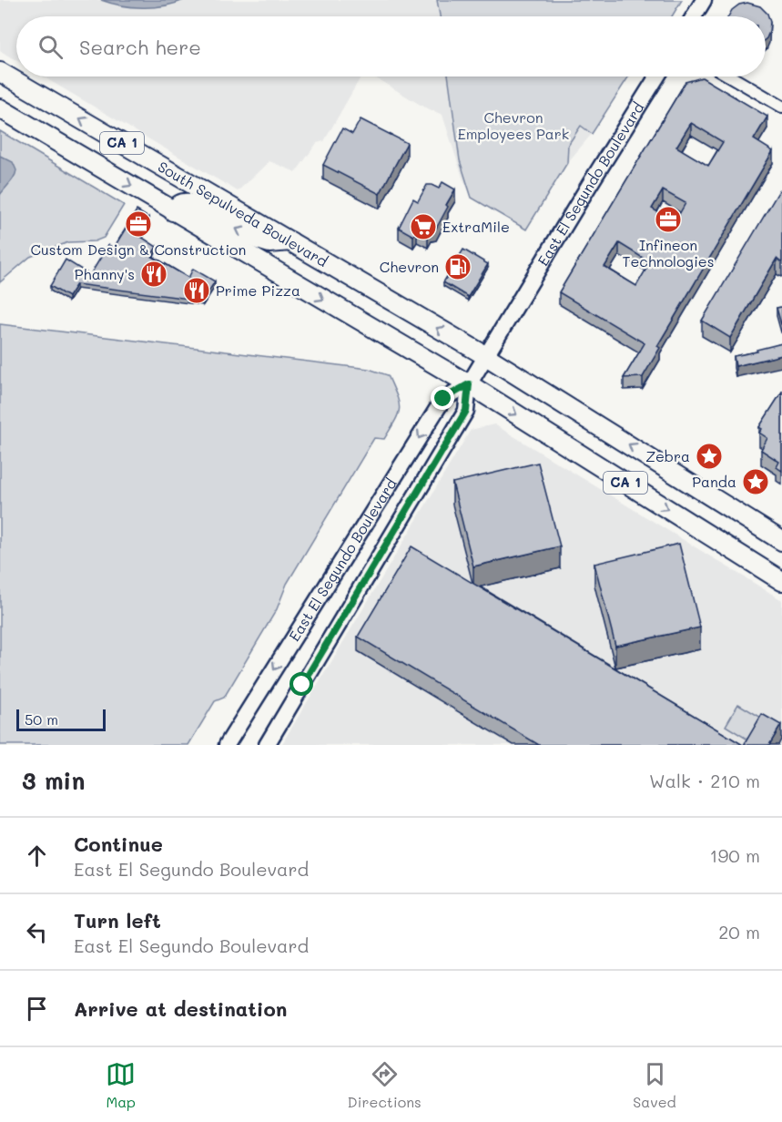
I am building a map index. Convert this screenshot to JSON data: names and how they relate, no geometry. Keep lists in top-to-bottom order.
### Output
{
  "streets": {
    "highway": ["CA 1", "South Sepulveda Boulevard"],
    "main road": ["East El Segundo Boulevard"]
  },
  "crossings": [
    ["CA 1", "East El Segundo Boulevard"],
    ["CA 1", "South Sepulveda Boulevard"],
    ["East El Segundo Boulevard", "South Sepulveda Boulevard"]
  ],
  "parks": ["Chevron Employees Park"],
  "places": {
    "office": ["Infineon Technologies", "Custom Design & Construction"],
    "supermarket": ["ExtraMile"],
    "fuel station": ["Chevron"],
    "restaurant": ["Phanny's", "Prime Pizza"],
    "place": ["Zebra", "Panda"]
  },
  "scale_bar": "50 m",
  "page": {
    "search": "Search here",
    "scale": "50 m",
    "heading": ["3 min", "Walk · 210 m"],
    "list": [
      ["Continue", "East El Segundo Boulevard", "190 m"],
      ["Turn left", "East El Segundo Boulevard", "20 m"],
      "Arrive at destination"
    ],
    "nav": ["Map", "Directions", "Saved"]
  }
}
